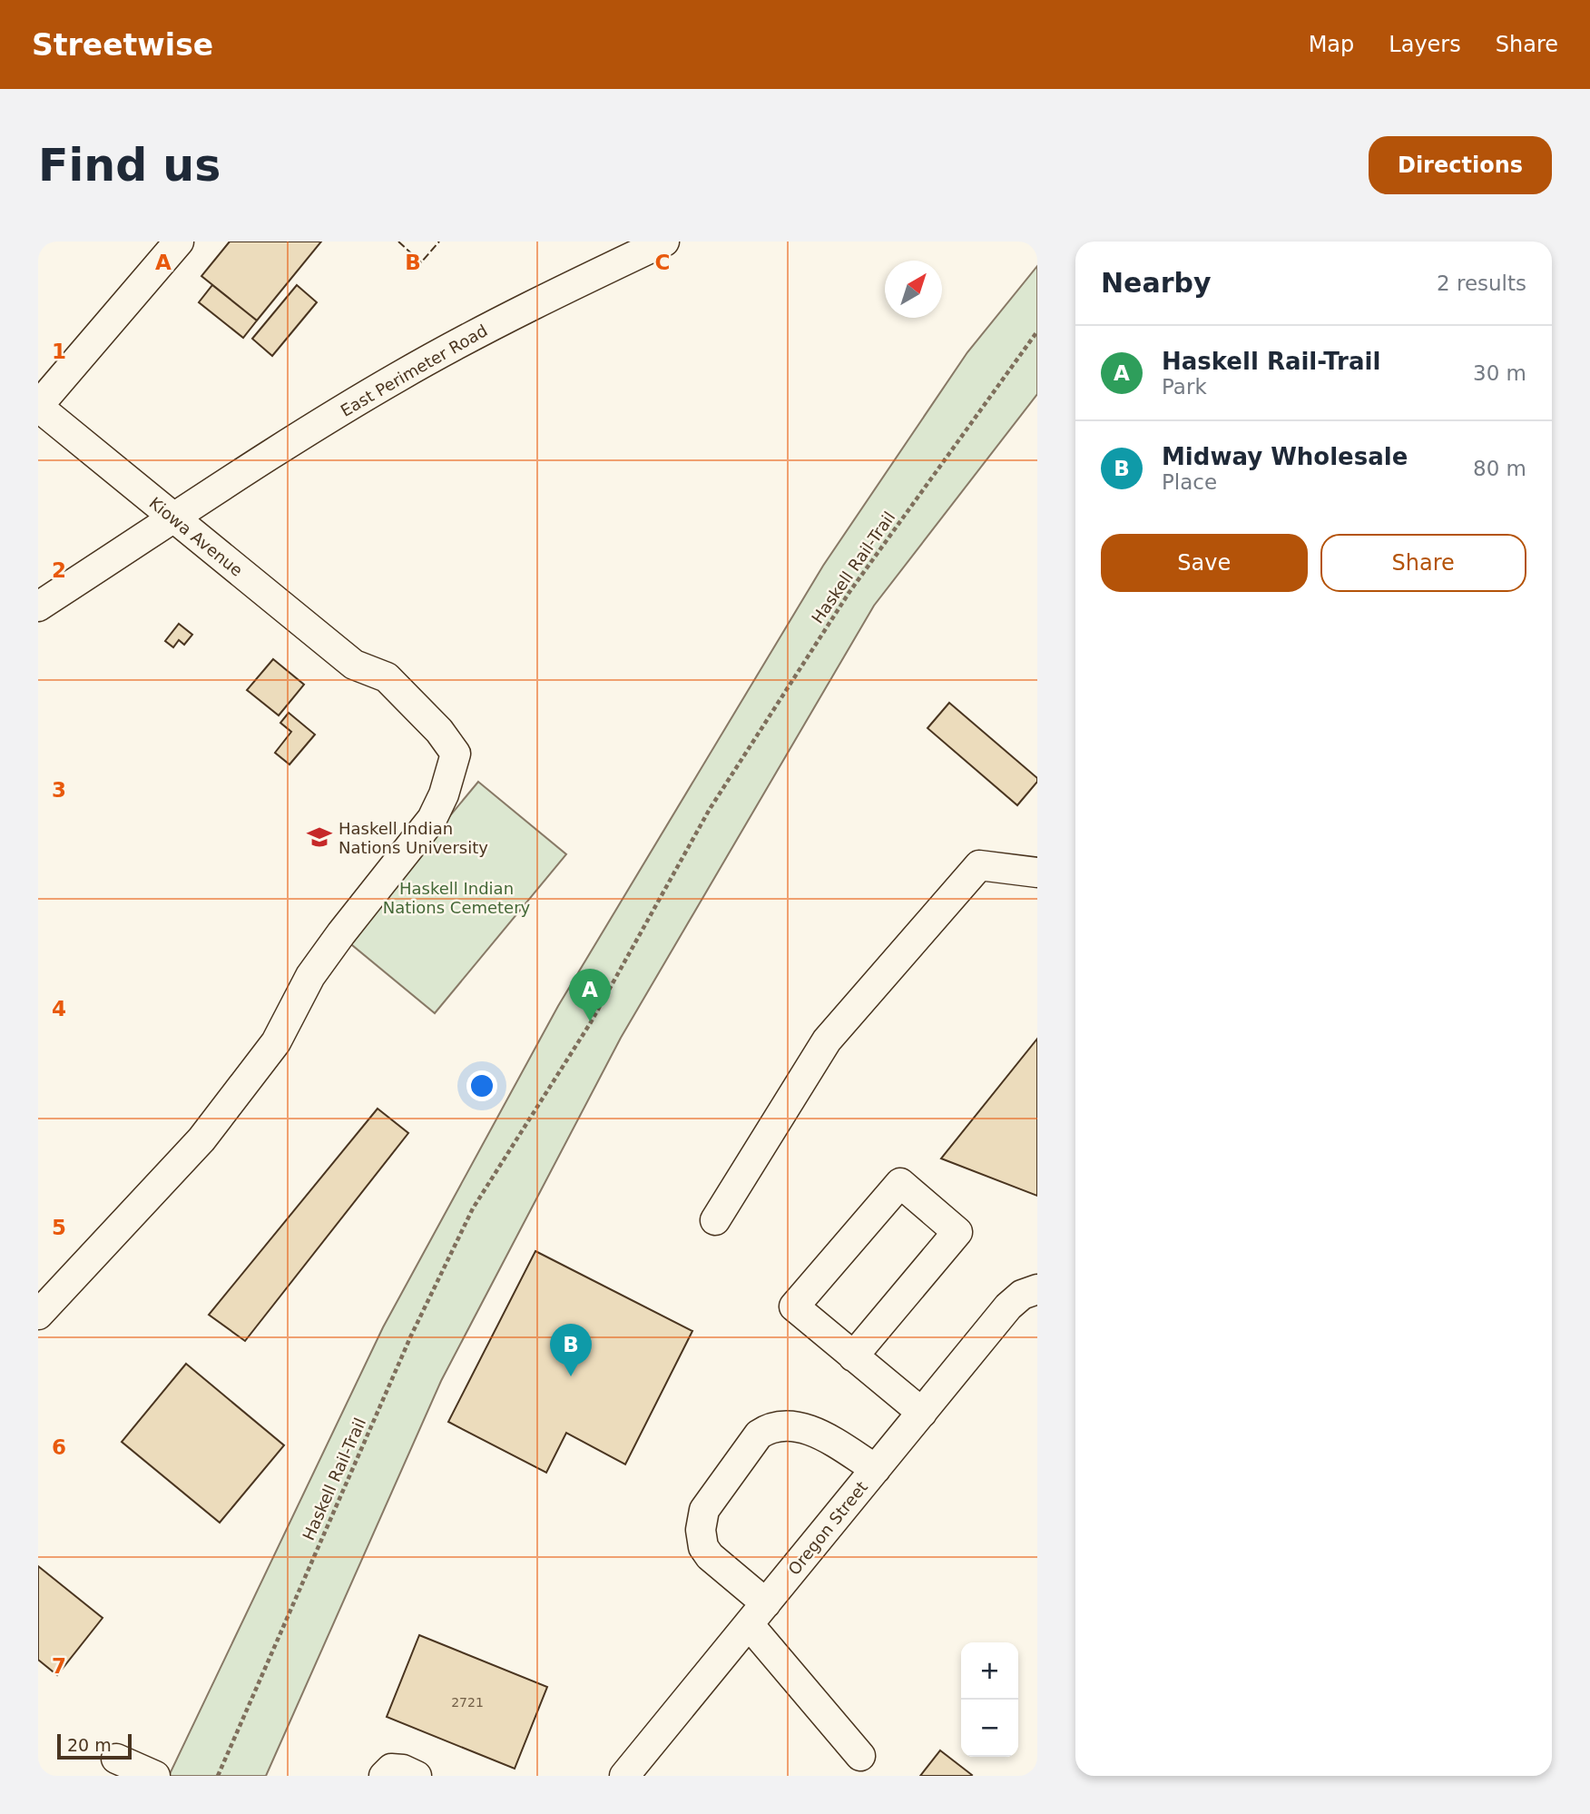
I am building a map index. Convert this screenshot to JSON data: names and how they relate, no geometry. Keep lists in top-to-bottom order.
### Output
{
  "streets": {
    "street": ["East Perimeter Road", "Kiowa Avenue", "Oregon Street"],
    "path": ["Haskell Rail-Trail"]
  },
  "crossings": [
    ["East Perimeter Road", "Kiowa Avenue"]
  ],
  "parks": ["Haskell Indian Nations Cemetery"],
  "places": {
    "school or university": ["Haskell Indian Nations University"]
  },
  "house_numbers": ["2721"],
  "scale_bar": "20 m",
  "north": "top right",
  "page": {
    "header": "Streetwise",
    "nav": ["Map", "Layers", "Share"],
    "buttons": [
      "Directions",
      ["Save", "Share"]
    ],
    "title": "Find us",
    "heading": ["Nearby", "2 results"],
    "list": [
      {
        "mark": "A",
        "name": "Haskell Rail-Trail",
        "note": "Park",
        "value": "30 m"
      },
      {
        "mark": "B",
        "name": "Midway Wholesale",
        "note": "Place",
        "value": "80 m"
      }
    ],
    "pins": ["A", "B"],
    "map_buttons": ["+", "−"],
    "scale": "20 m"
  },
  "grid": {
    "columns": ["A", "B", "C"],
    "rows": [
      "1",
      "2",
      "3",
      "4",
      "5",
      "6",
      "7"
    ]
  }
}
